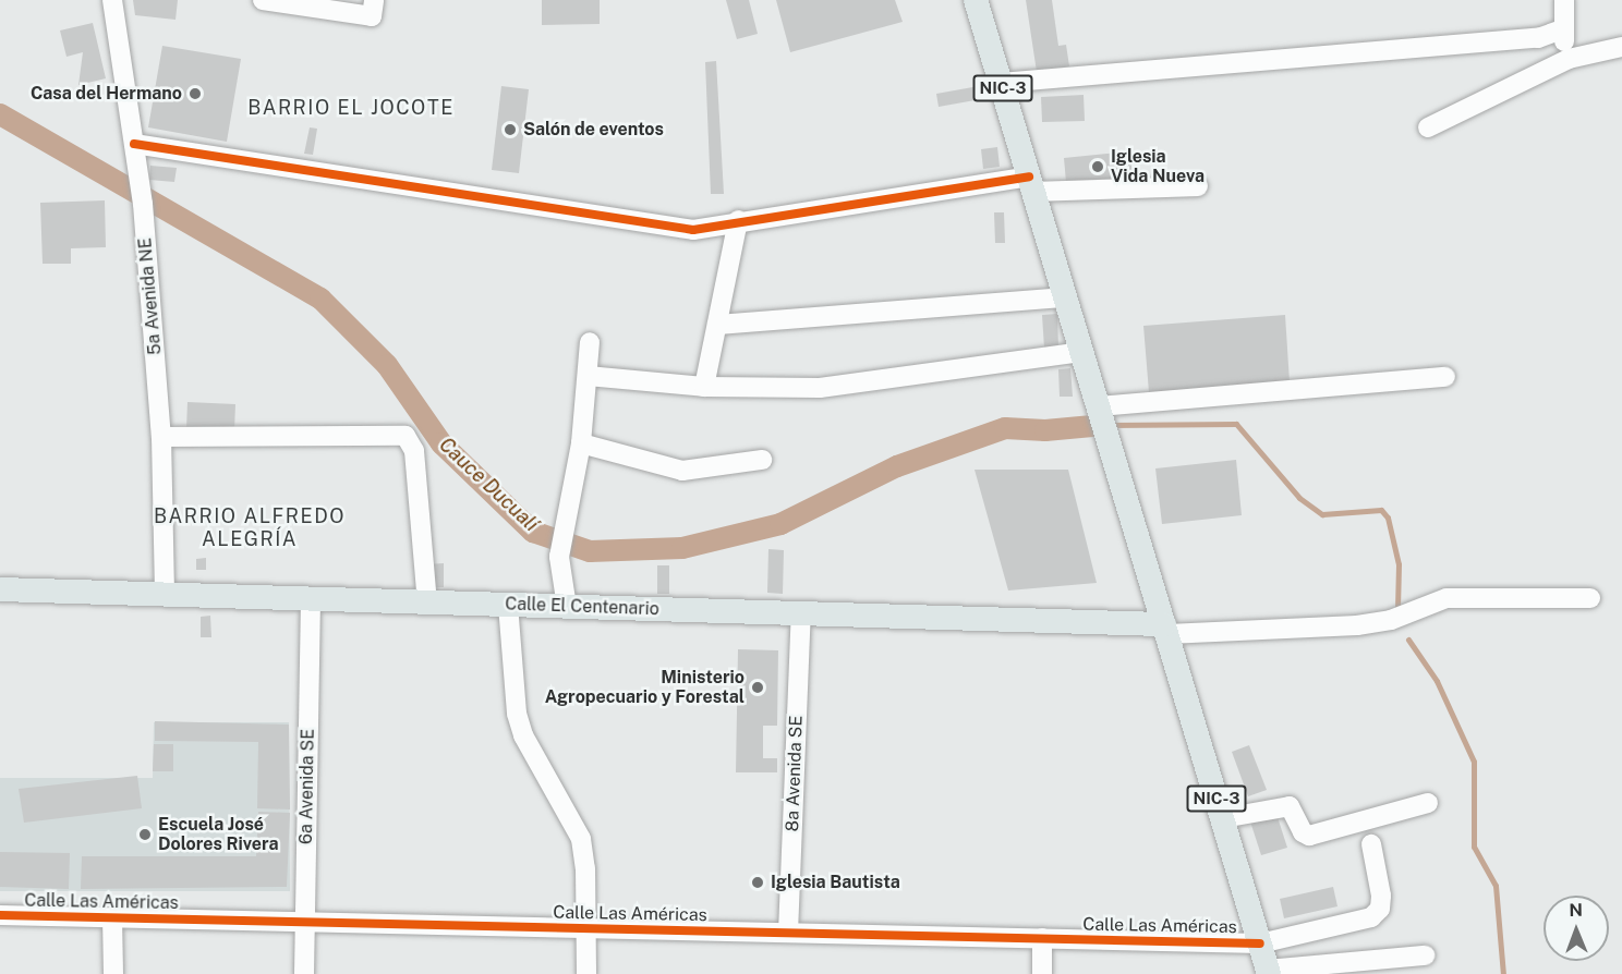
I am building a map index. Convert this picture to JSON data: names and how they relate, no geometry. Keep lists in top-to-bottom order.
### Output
{
  "streets": {
    "main road": ["NIC-3", "Calle El Centenario"],
    "street": [
      "5a Avenida NE",
      "8a Avenida SE",
      "6a Avenida SE",
      "Calle Las Américas"
    ]
  },
  "crossings": [
    ["NIC-3", "Calle El Centenario"],
    ["NIC-3", "Calle Las Américas"],
    ["5a Avenida NE", "Calle El Centenario"],
    ["Calle El Centenario", "8a Avenida SE"],
    ["Calle El Centenario", "6a Avenida SE"],
    ["8a Avenida SE", "Calle Las Américas"],
    ["6a Avenida SE", "Calle Las Américas"]
  ],
  "districts": ["BARRIO EL JOCOTE", "BARRIO ALFREDO ALEGRÍA"],
  "water": ["Cauce Ducualí"],
  "places": [
    "Casa del Hermano",
    "Salón de eventos",
    "Iglesia Vida Nueva",
    "Ministerio Agropecuario y Forestal",
    "Escuela José Dolores Rivera",
    "Iglesia Bautista"
  ],
  "north": "top"
}
